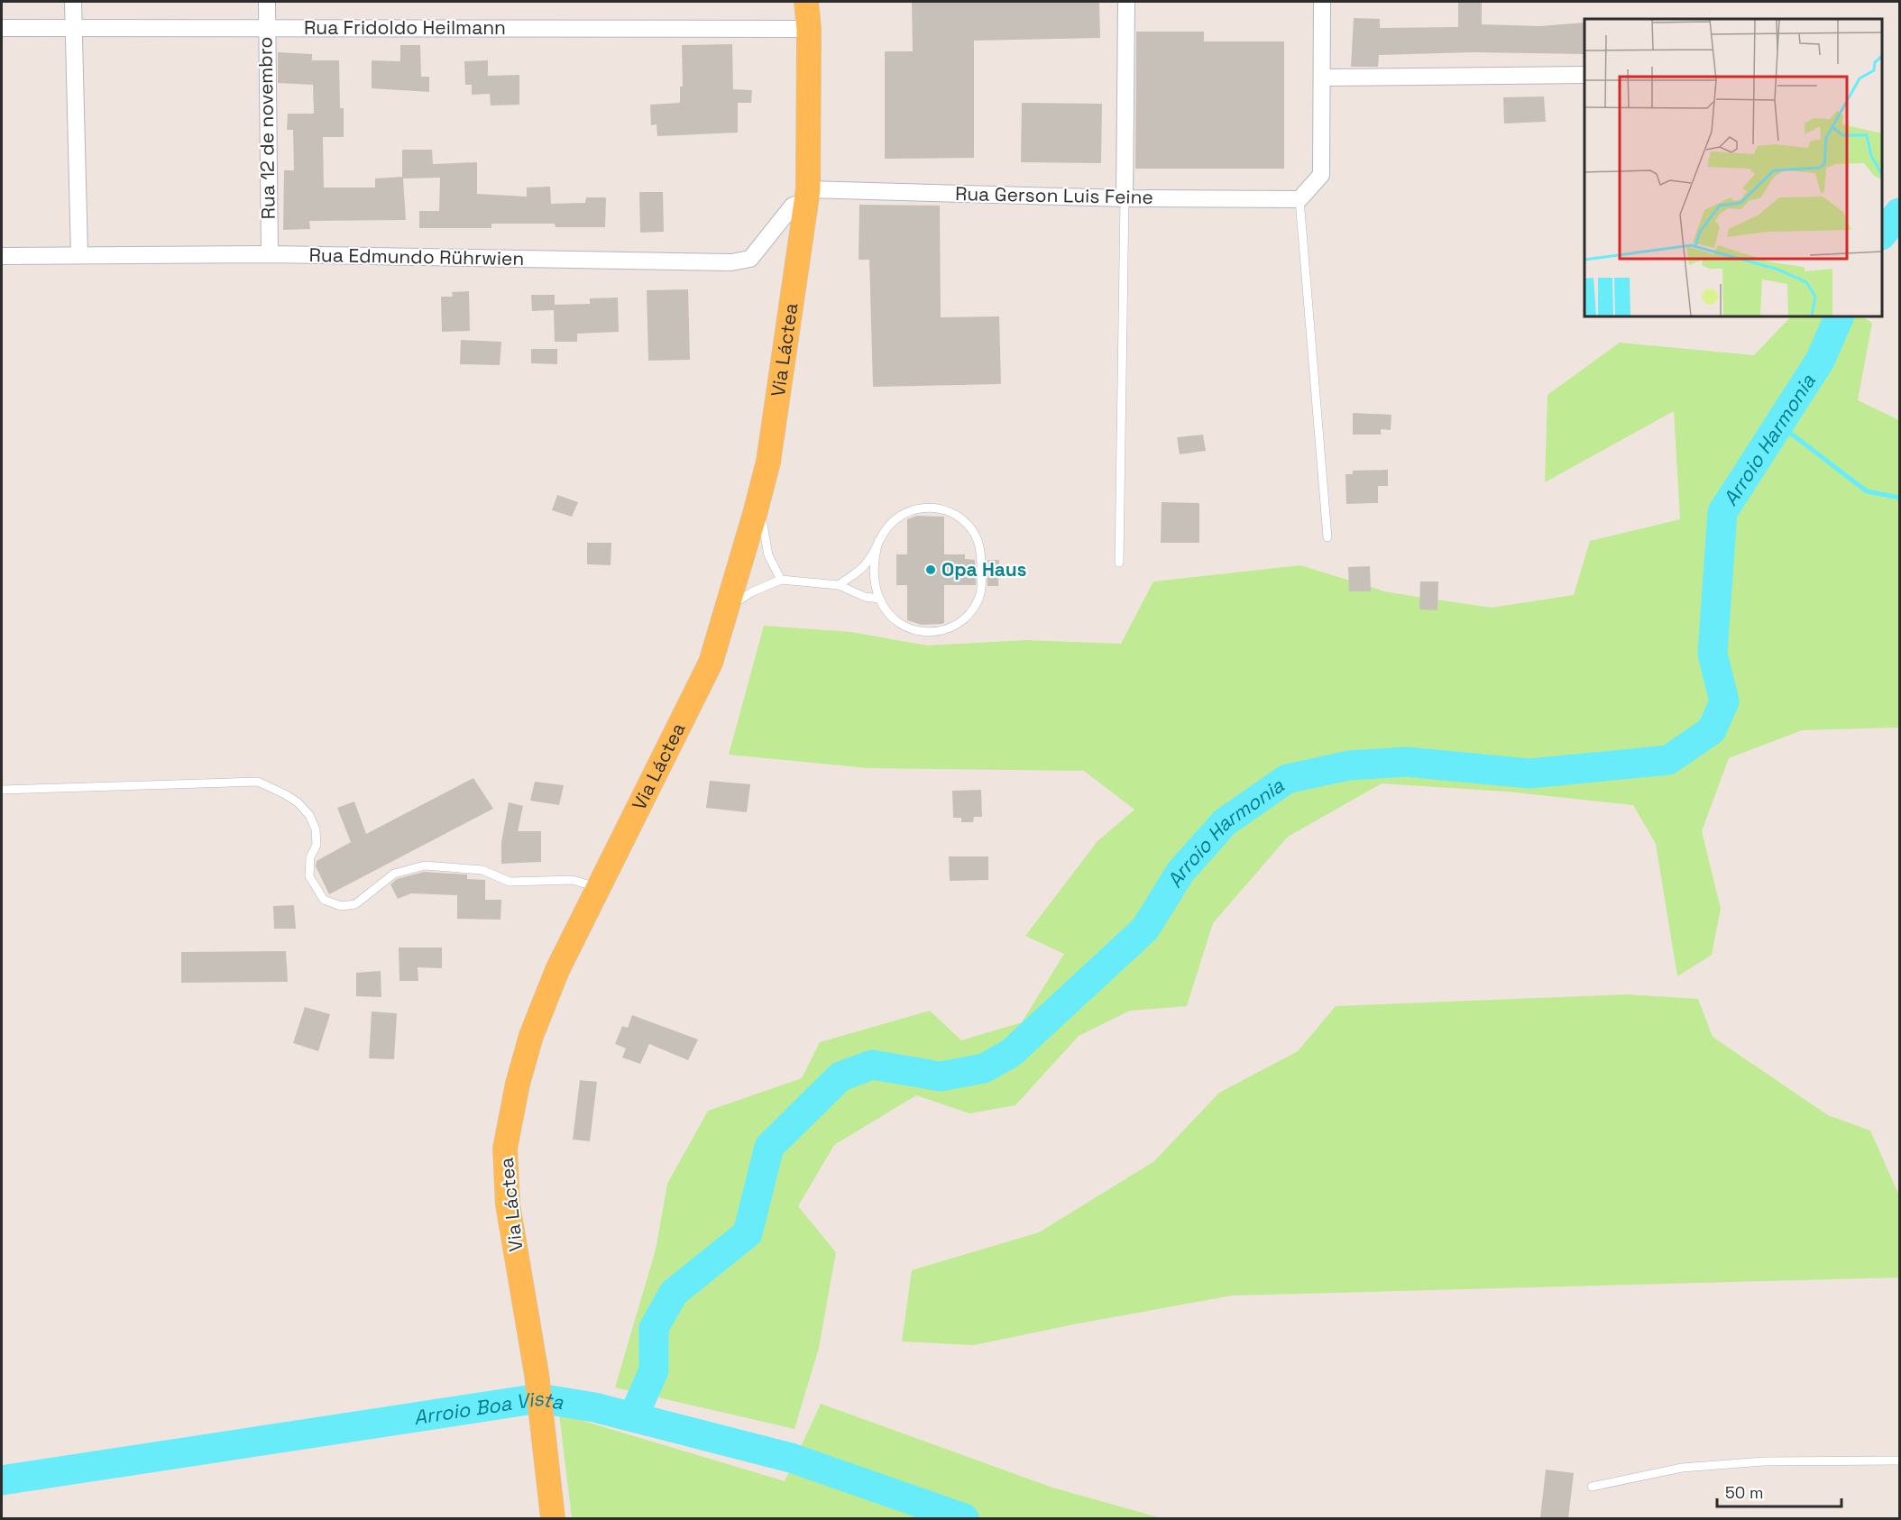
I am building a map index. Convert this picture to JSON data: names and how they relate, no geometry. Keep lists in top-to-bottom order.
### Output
{
  "streets": {
    "main road": ["Via Láctea"],
    "street": [
      "Rua Fridoldo Heilmann",
      "Rua 12 de novembro",
      "Rua Gerson Luis Feine",
      "Rua Edmundo Rührwien"
    ]
  },
  "crossings": [
    ["Rua Fridoldo Heilmann", "Rua 12 de novembro"],
    ["Rua Fridoldo Heilmann", "Via Láctea"],
    ["Rua 12 de novembro", "Rua Edmundo Rührwien"],
    ["Rua Gerson Luis Feine", "Rua Edmundo Rührwien"],
    ["Rua Gerson Luis Feine", "Via Láctea"],
    ["Rua Edmundo Rührwien", "Via Láctea"]
  ],
  "water": ["Arroio Harmonia", "Arroio Boa Vista"],
  "places": ["Opa Haus"],
  "scale_bar": "50 m"
}
